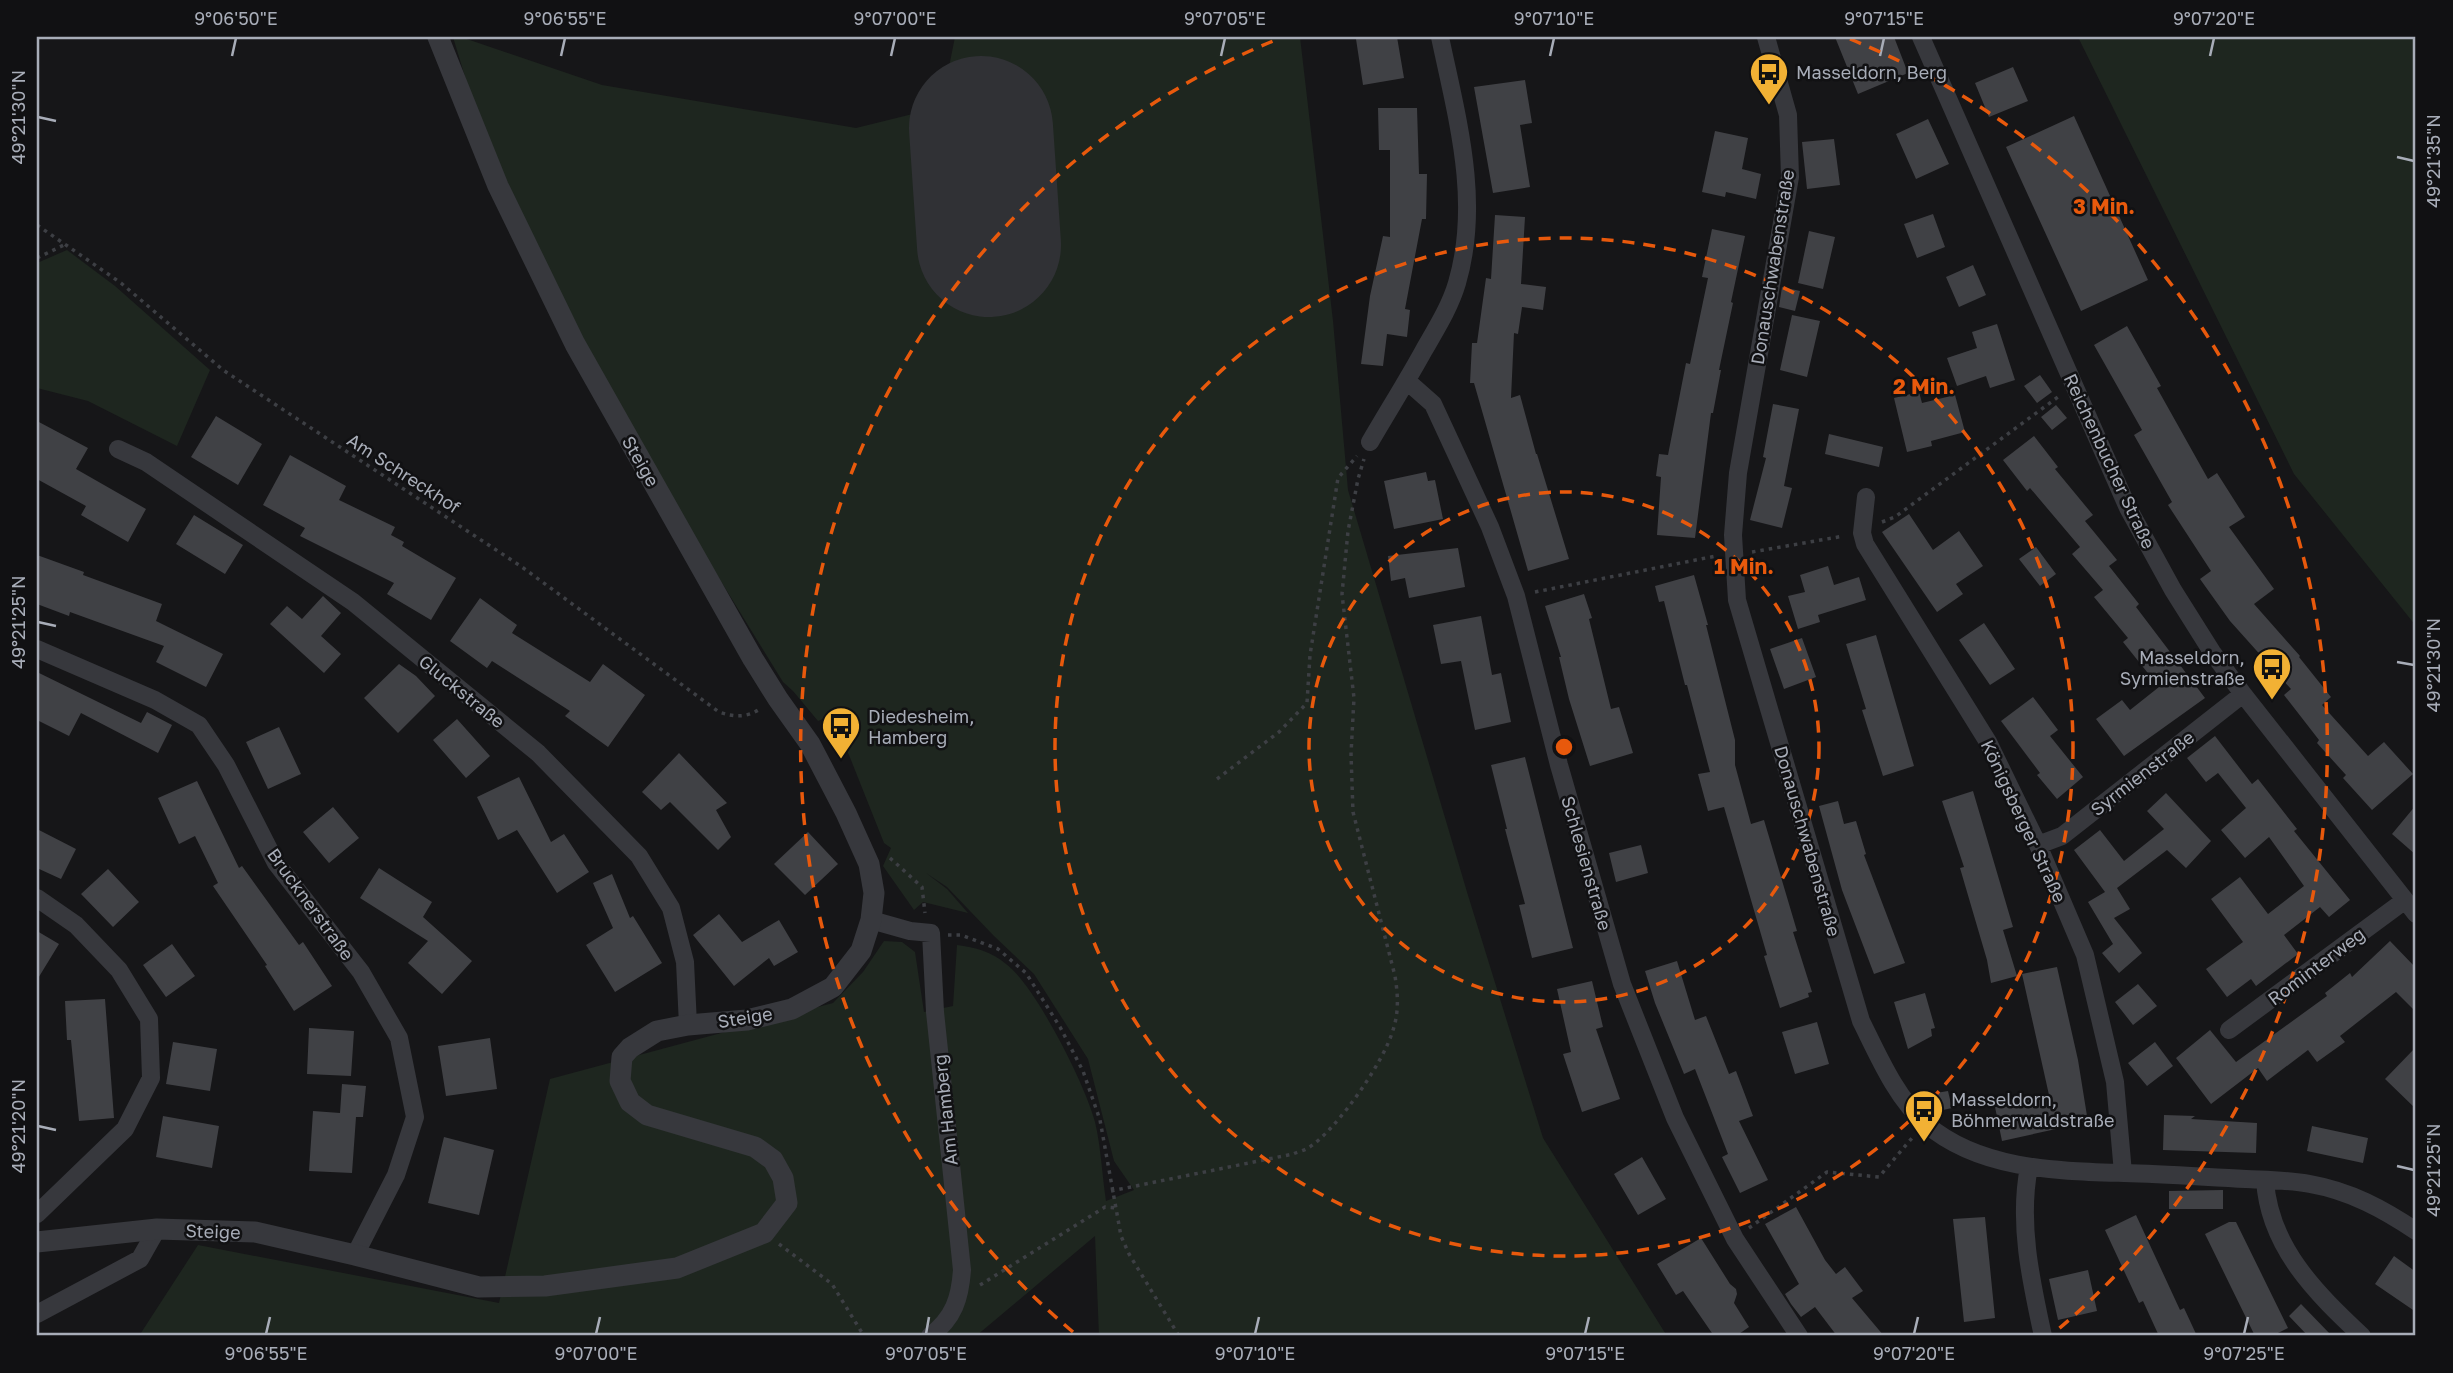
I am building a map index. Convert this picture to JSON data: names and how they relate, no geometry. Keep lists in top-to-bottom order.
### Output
{
  "streets": {
    "street": [
      "Donauschwabenstraße",
      "Steige",
      "Reichenbucher Straße",
      "Gluckstraße",
      "Syrmienstraße",
      "Königsberger Straße",
      "Schlesienstraße",
      "Brucknerstraße",
      "Rominterweg",
      "Am Hamberg"
    ],
    "path": ["Am Schreckhof"]
  },
  "crossings": [
    ["Donauschwabenstraße", "Königsberger Straße"],
    ["Steige", "Gluckstraße"],
    ["Steige", "Brucknerstraße"],
    ["Reichenbucher Straße", "Syrmienstraße"],
    ["Reichenbucher Straße", "Rominterweg"],
    ["Syrmienstraße", "Königsberger Straße"]
  ],
  "places": {
    "bus stop": [
      "Masseldorn, Berg",
      "Masseldorn, Syrmienstraße",
      "Diedesheim, Hamberg",
      "Masseldorn, Böhmerwaldstraße"
    ]
  },
  "coordinates": [
    "9°06'50\"E",
    "9°06'55\"E",
    "9°07'00\"E",
    "9°07'05\"E",
    "9°07'10\"E",
    "9°07'15\"E",
    "9°07'20\"E",
    "49°21'30\"N",
    "49°21'35\"N",
    "49°21'25\"N",
    "49°21'20\"N",
    "9°07'25\"E"
  ],
  "rings": ["3 Min.", "2 Min.", "1 Min."]
}
